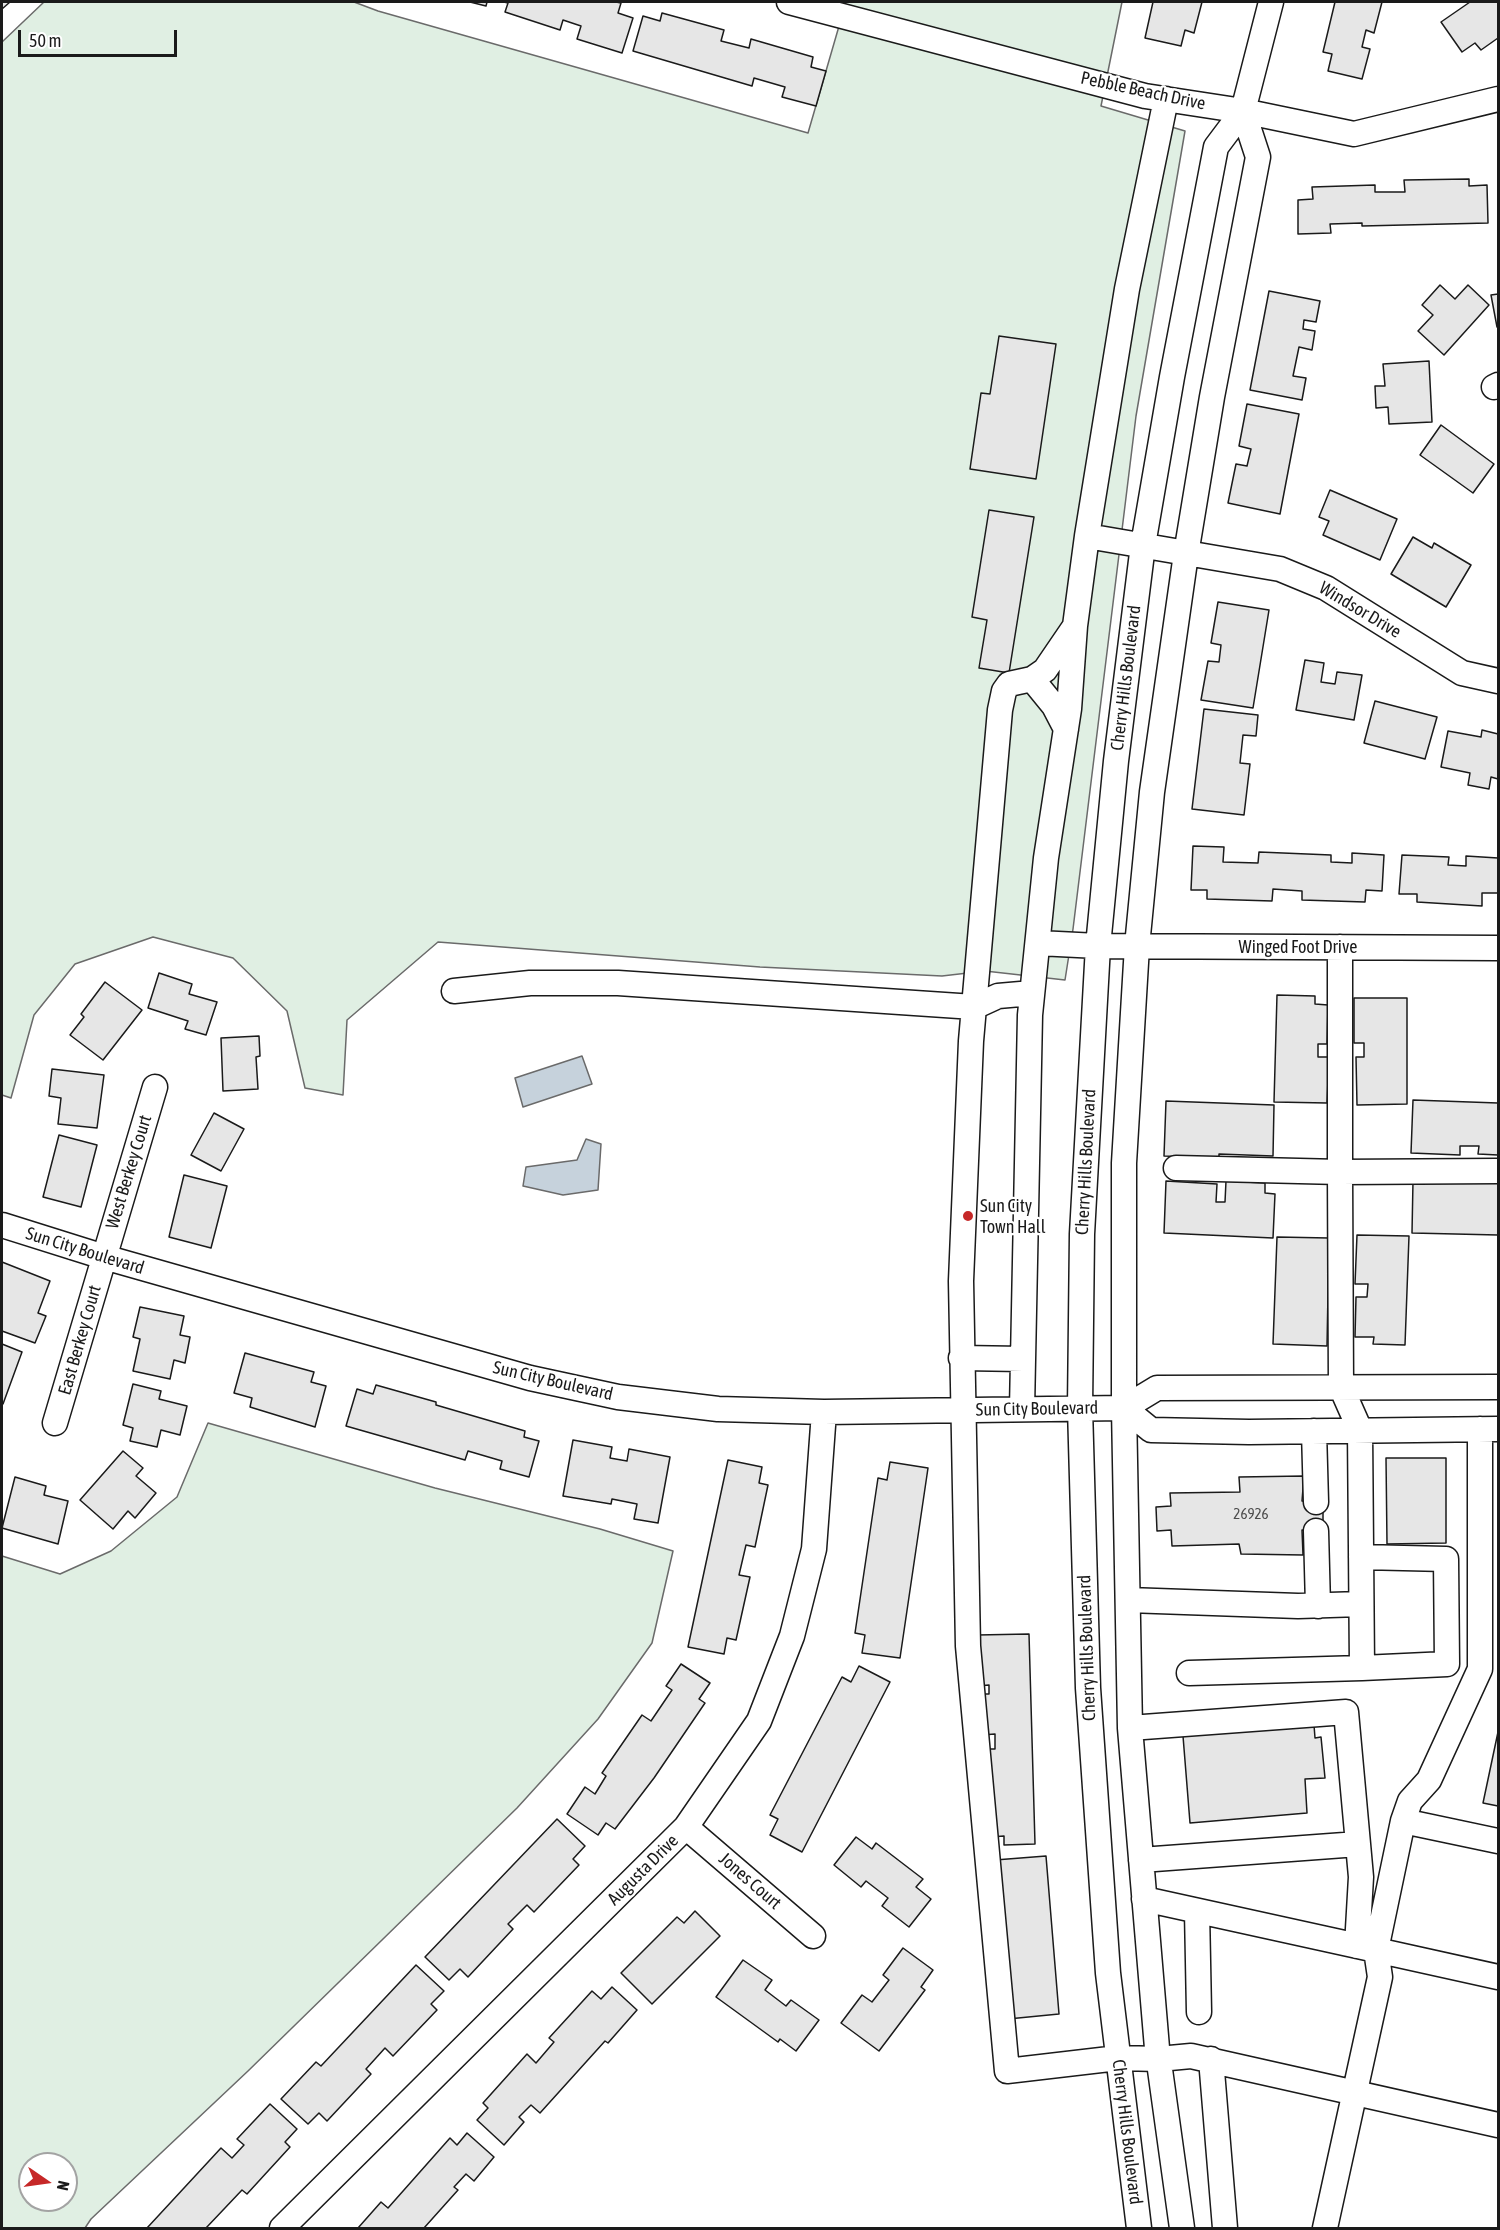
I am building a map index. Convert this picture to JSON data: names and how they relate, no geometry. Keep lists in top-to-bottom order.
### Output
{
  "streets": {
    "street": [
      "Pebble Beach Drive",
      "Windsor Drive",
      "Cherry Hills Boulevard",
      "Winged Foot Drive",
      "West Berkey Court",
      "Sun City Boulevard",
      "East Berkey Court",
      "Augusta Drive",
      "Jones Court"
    ]
  },
  "crossings": [
    ["Pebble Beach Drive", "Cherry Hills Boulevard"],
    ["Windsor Drive", "Cherry Hills Boulevard"],
    ["Cherry Hills Boulevard", "Winged Foot Drive"],
    ["Cherry Hills Boulevard", "Sun City Boulevard"],
    ["West Berkey Court", "Sun City Boulevard"],
    ["West Berkey Court", "East Berkey Court"],
    ["Sun City Boulevard", "East Berkey Court"],
    ["Sun City Boulevard", "Augusta Drive"],
    ["Augusta Drive", "Jones Court"]
  ],
  "places": ["Sun City Town Hall"],
  "house_numbers": ["26926"],
  "scale_bar": "50 m",
  "north": "right"
}
